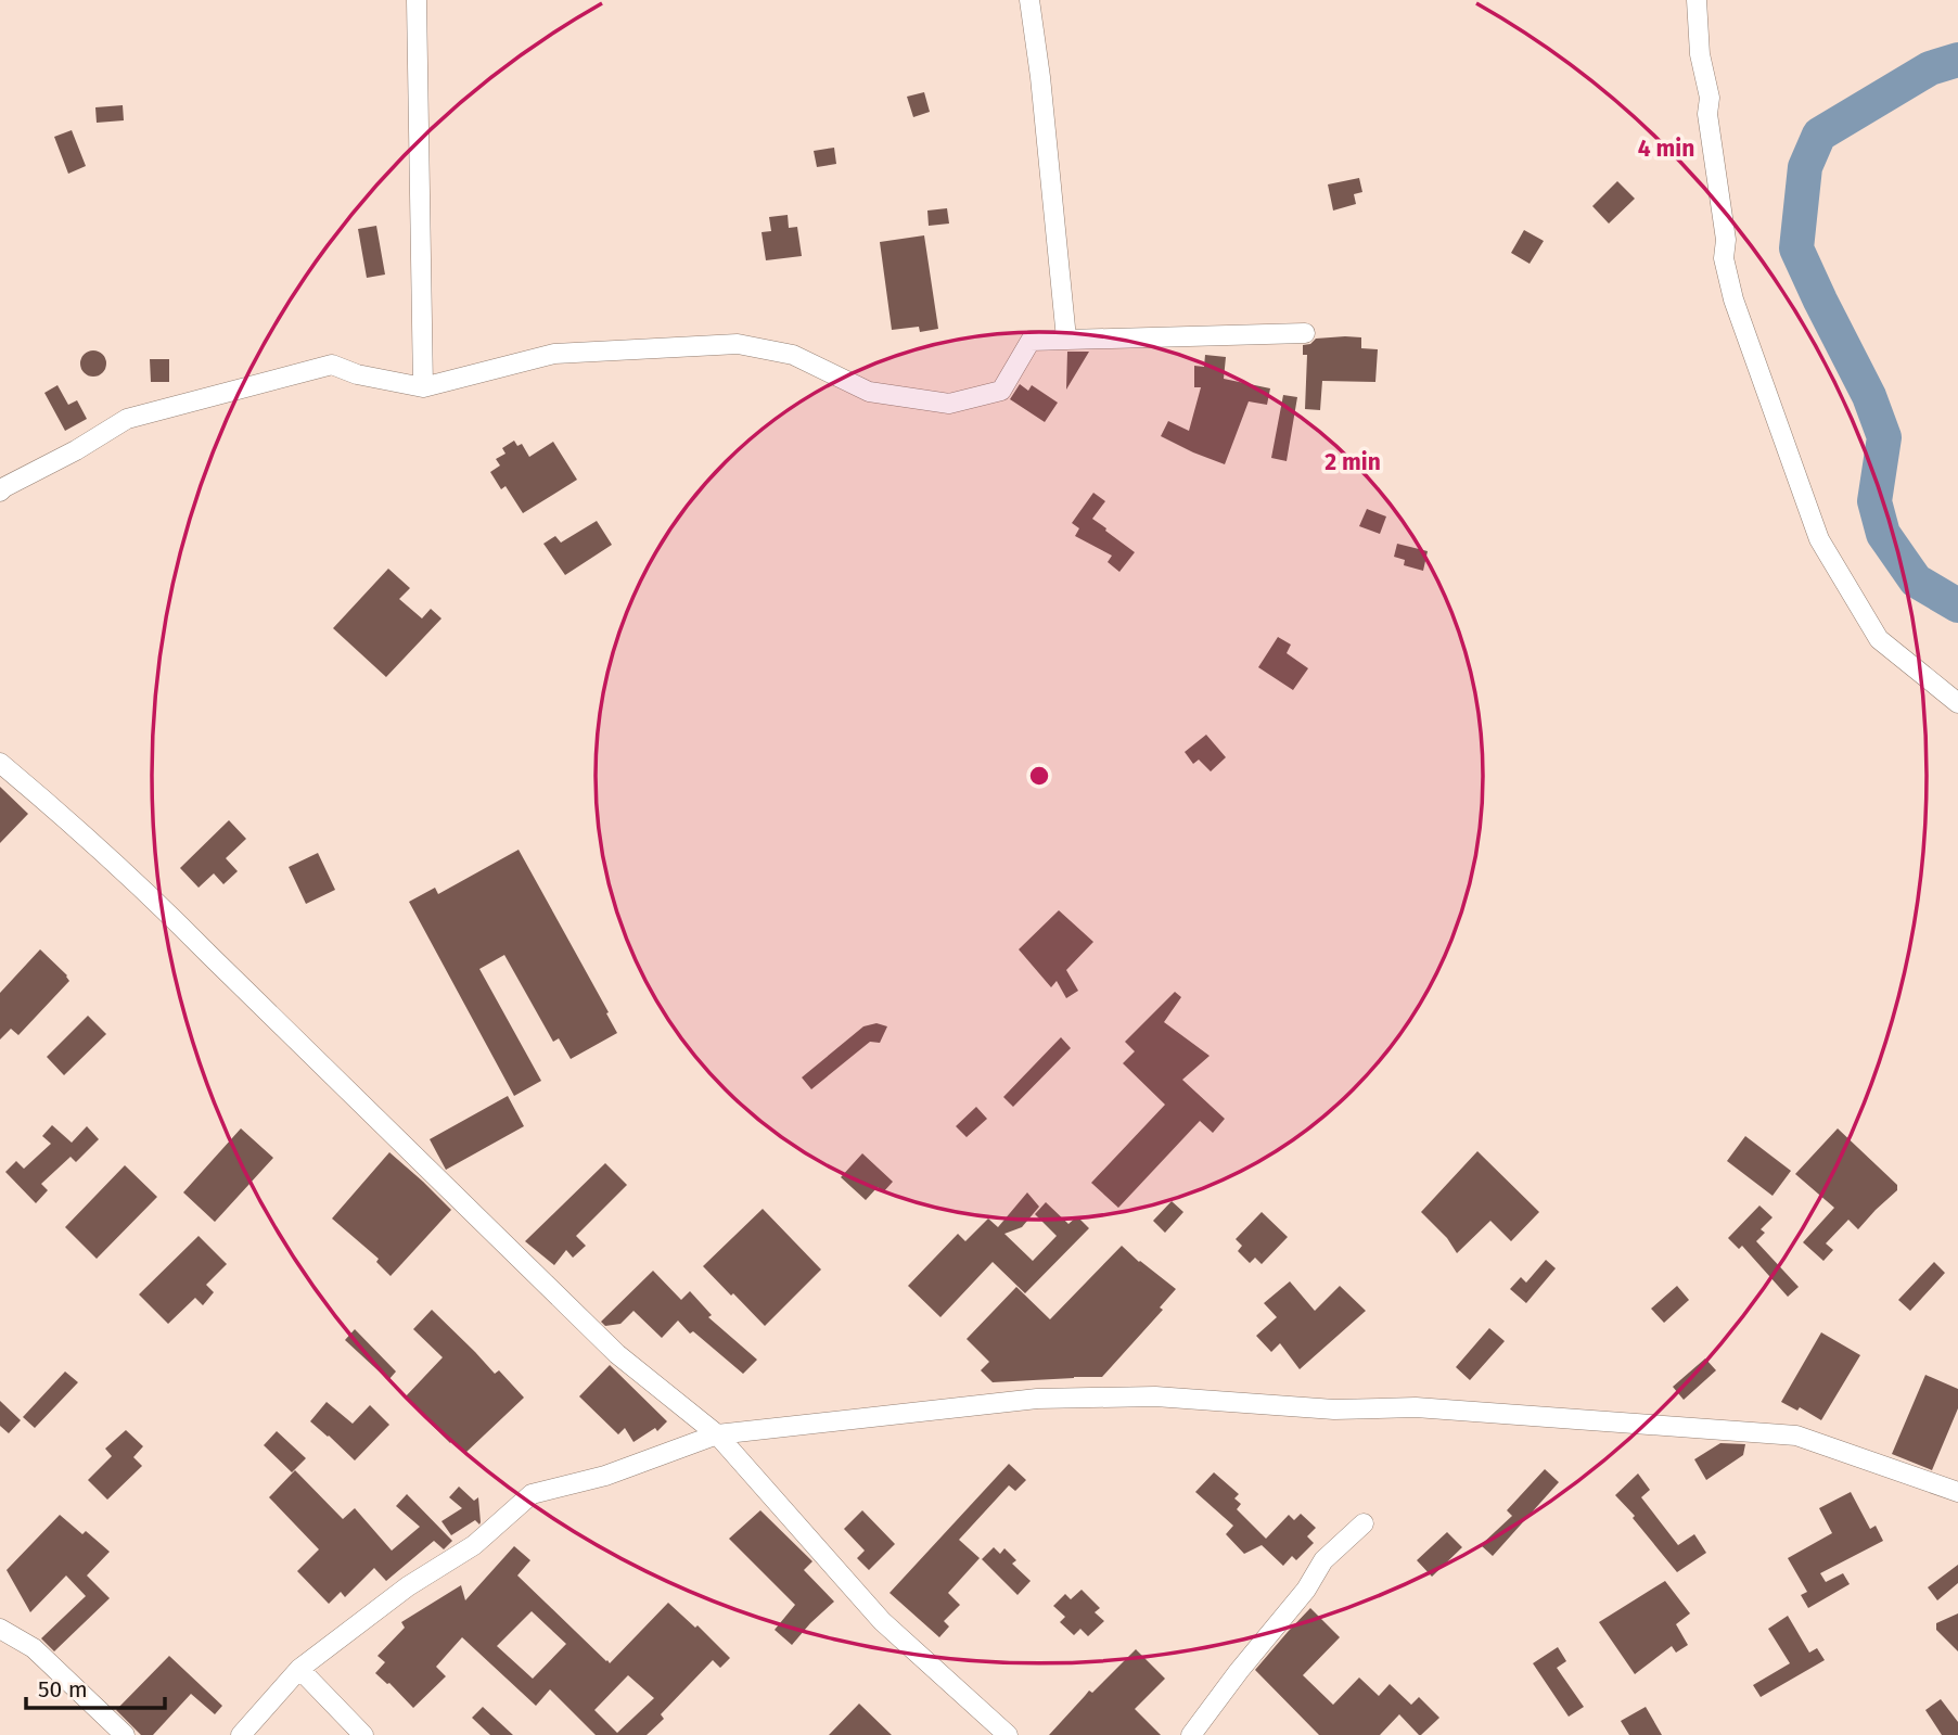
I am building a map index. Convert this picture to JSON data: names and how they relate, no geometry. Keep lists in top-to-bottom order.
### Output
{
  "scale_bar": "50 m",
  "rings": ["4 min", "2 min"]
}
